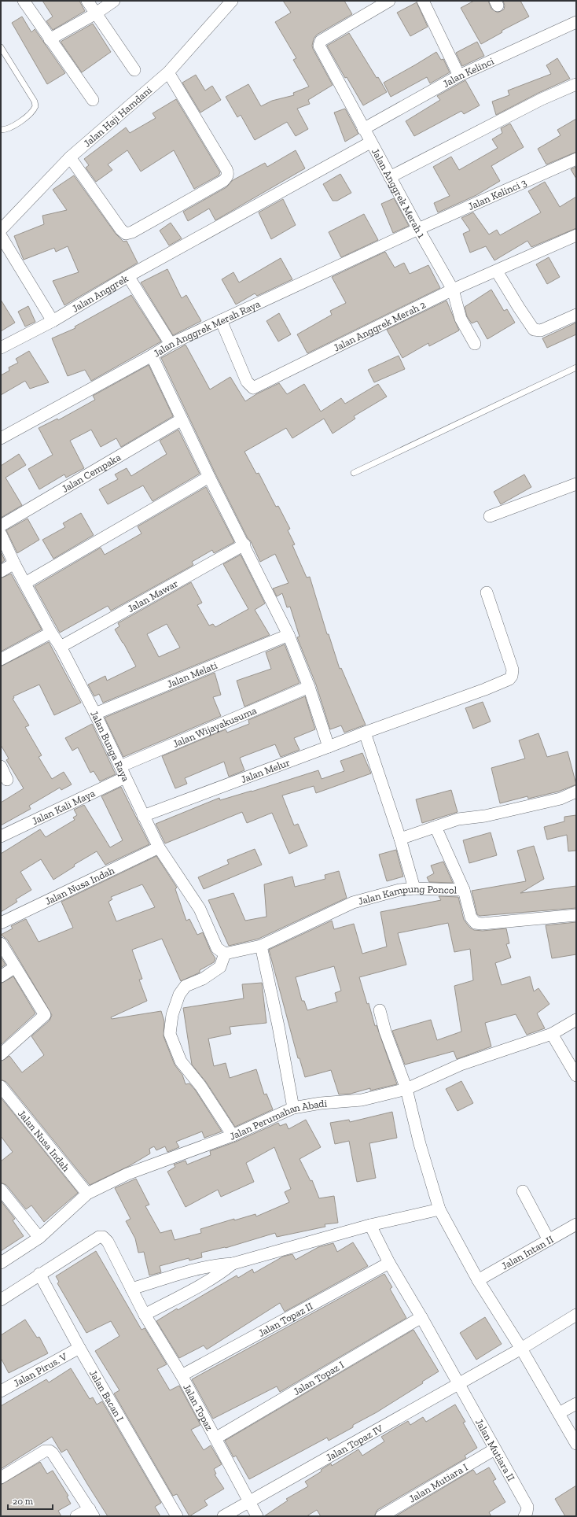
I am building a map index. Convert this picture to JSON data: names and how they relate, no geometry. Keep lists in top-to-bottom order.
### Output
{
  "streets": {
    "street": [
      "Jalan Kelinci",
      "Jalan Haji Hamdani",
      "Jalan Anggrek Merah 1",
      "Jalan Kelinci 3",
      "Jalan Anggrek",
      "Jalan Anggrek Merah 2",
      "Jalan Anggrek Merah Raya",
      "Jalan Cempaka",
      "Jalan Mawar",
      "Jalan Melati",
      "Jalan Wijayakusuma",
      "Jalan Bunga Raya",
      "Jalan Melur",
      "Jalan Kali Maya",
      "Jalan Nusa Indah",
      "Jalan Kampung Poncol",
      "Jalan Perumahan Abadi",
      "Jalan Intan II",
      "Jalan Topaz II",
      "Jalan Pirus. V",
      "Jalan Topaz I",
      "Jalan Bacan I",
      "Jalan Topaz",
      "Jalan Topaz IV",
      "Jalan Mutiara II",
      "Jalan Mutiara I"
    ]
  },
  "crossings": [
    ["Jalan Kelinci", "Jalan Anggrek Merah 1"],
    ["Jalan Anggrek Merah 1", "Jalan Kelinci 3"],
    ["Jalan Anggrek Merah 1", "Jalan Anggrek Merah 2"],
    ["Jalan Anggrek Merah 1", "Jalan Anggrek Merah Raya"],
    ["Jalan Kelinci 3", "Jalan Anggrek Merah Raya"],
    ["Jalan Anggrek", "Jalan Anggrek Merah Raya"],
    ["Jalan Anggrek Merah 2", "Jalan Anggrek Merah Raya"],
    ["Jalan Mawar", "Jalan Bunga Raya"],
    ["Jalan Melati", "Jalan Bunga Raya"],
    ["Jalan Wijayakusuma", "Jalan Bunga Raya"],
    ["Jalan Bunga Raya", "Jalan Melur"],
    ["Jalan Bunga Raya", "Jalan Kali Maya"],
    ["Jalan Bunga Raya", "Jalan Nusa Indah"],
    ["Jalan Bunga Raya", "Jalan Kampung Poncol"],
    ["Jalan Nusa Indah", "Jalan Perumahan Abadi"],
    ["Jalan Topaz II", "Jalan Topaz"],
    ["Jalan Pirus. V", "Jalan Bacan I"],
    ["Jalan Topaz I", "Jalan Topaz"],
    ["Jalan Bacan I", "Jalan Topaz"],
    ["Jalan Topaz", "Jalan Topaz IV"],
    ["Jalan Topaz IV", "Jalan Mutiara II"],
    ["Jalan Mutiara II", "Jalan Mutiara I"]
  ],
  "scale_bar": "20 m"
}
